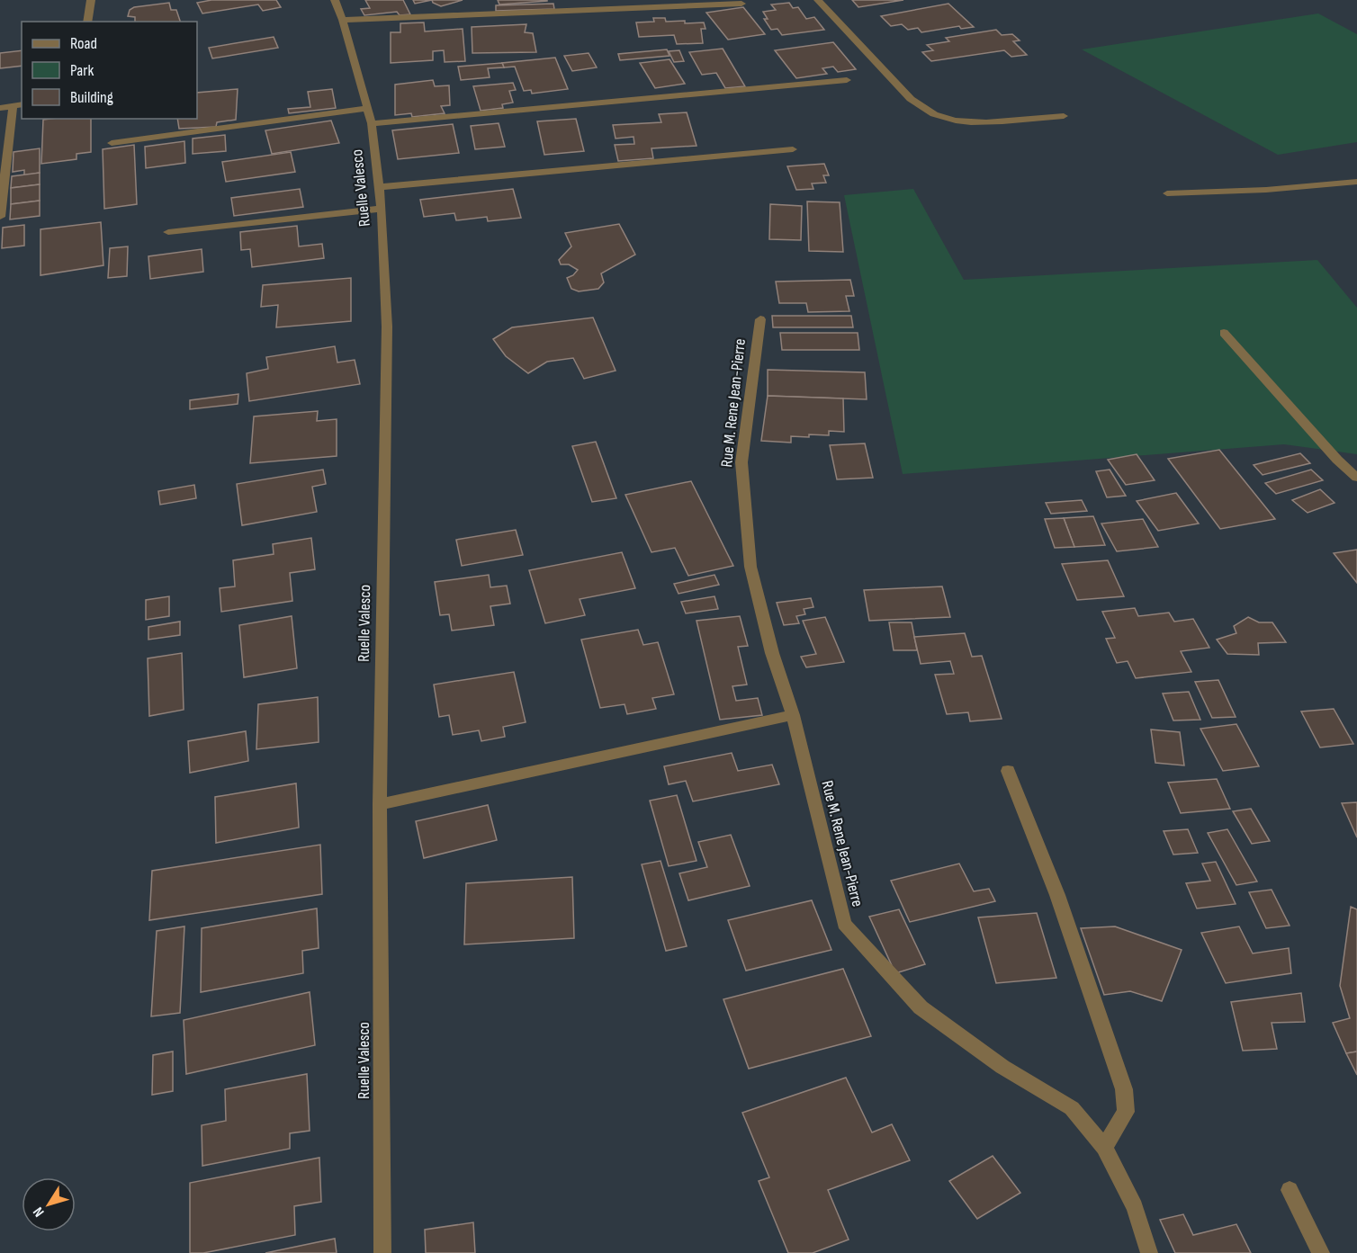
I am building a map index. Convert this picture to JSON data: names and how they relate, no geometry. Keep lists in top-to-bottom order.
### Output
{
  "streets": {
    "street": ["Ruelle Valesco", "Rue M. Rene Jean-Pierre"]
  },
  "legend": ["Road", "Park", "Building"],
  "north": "bottom left"
}
